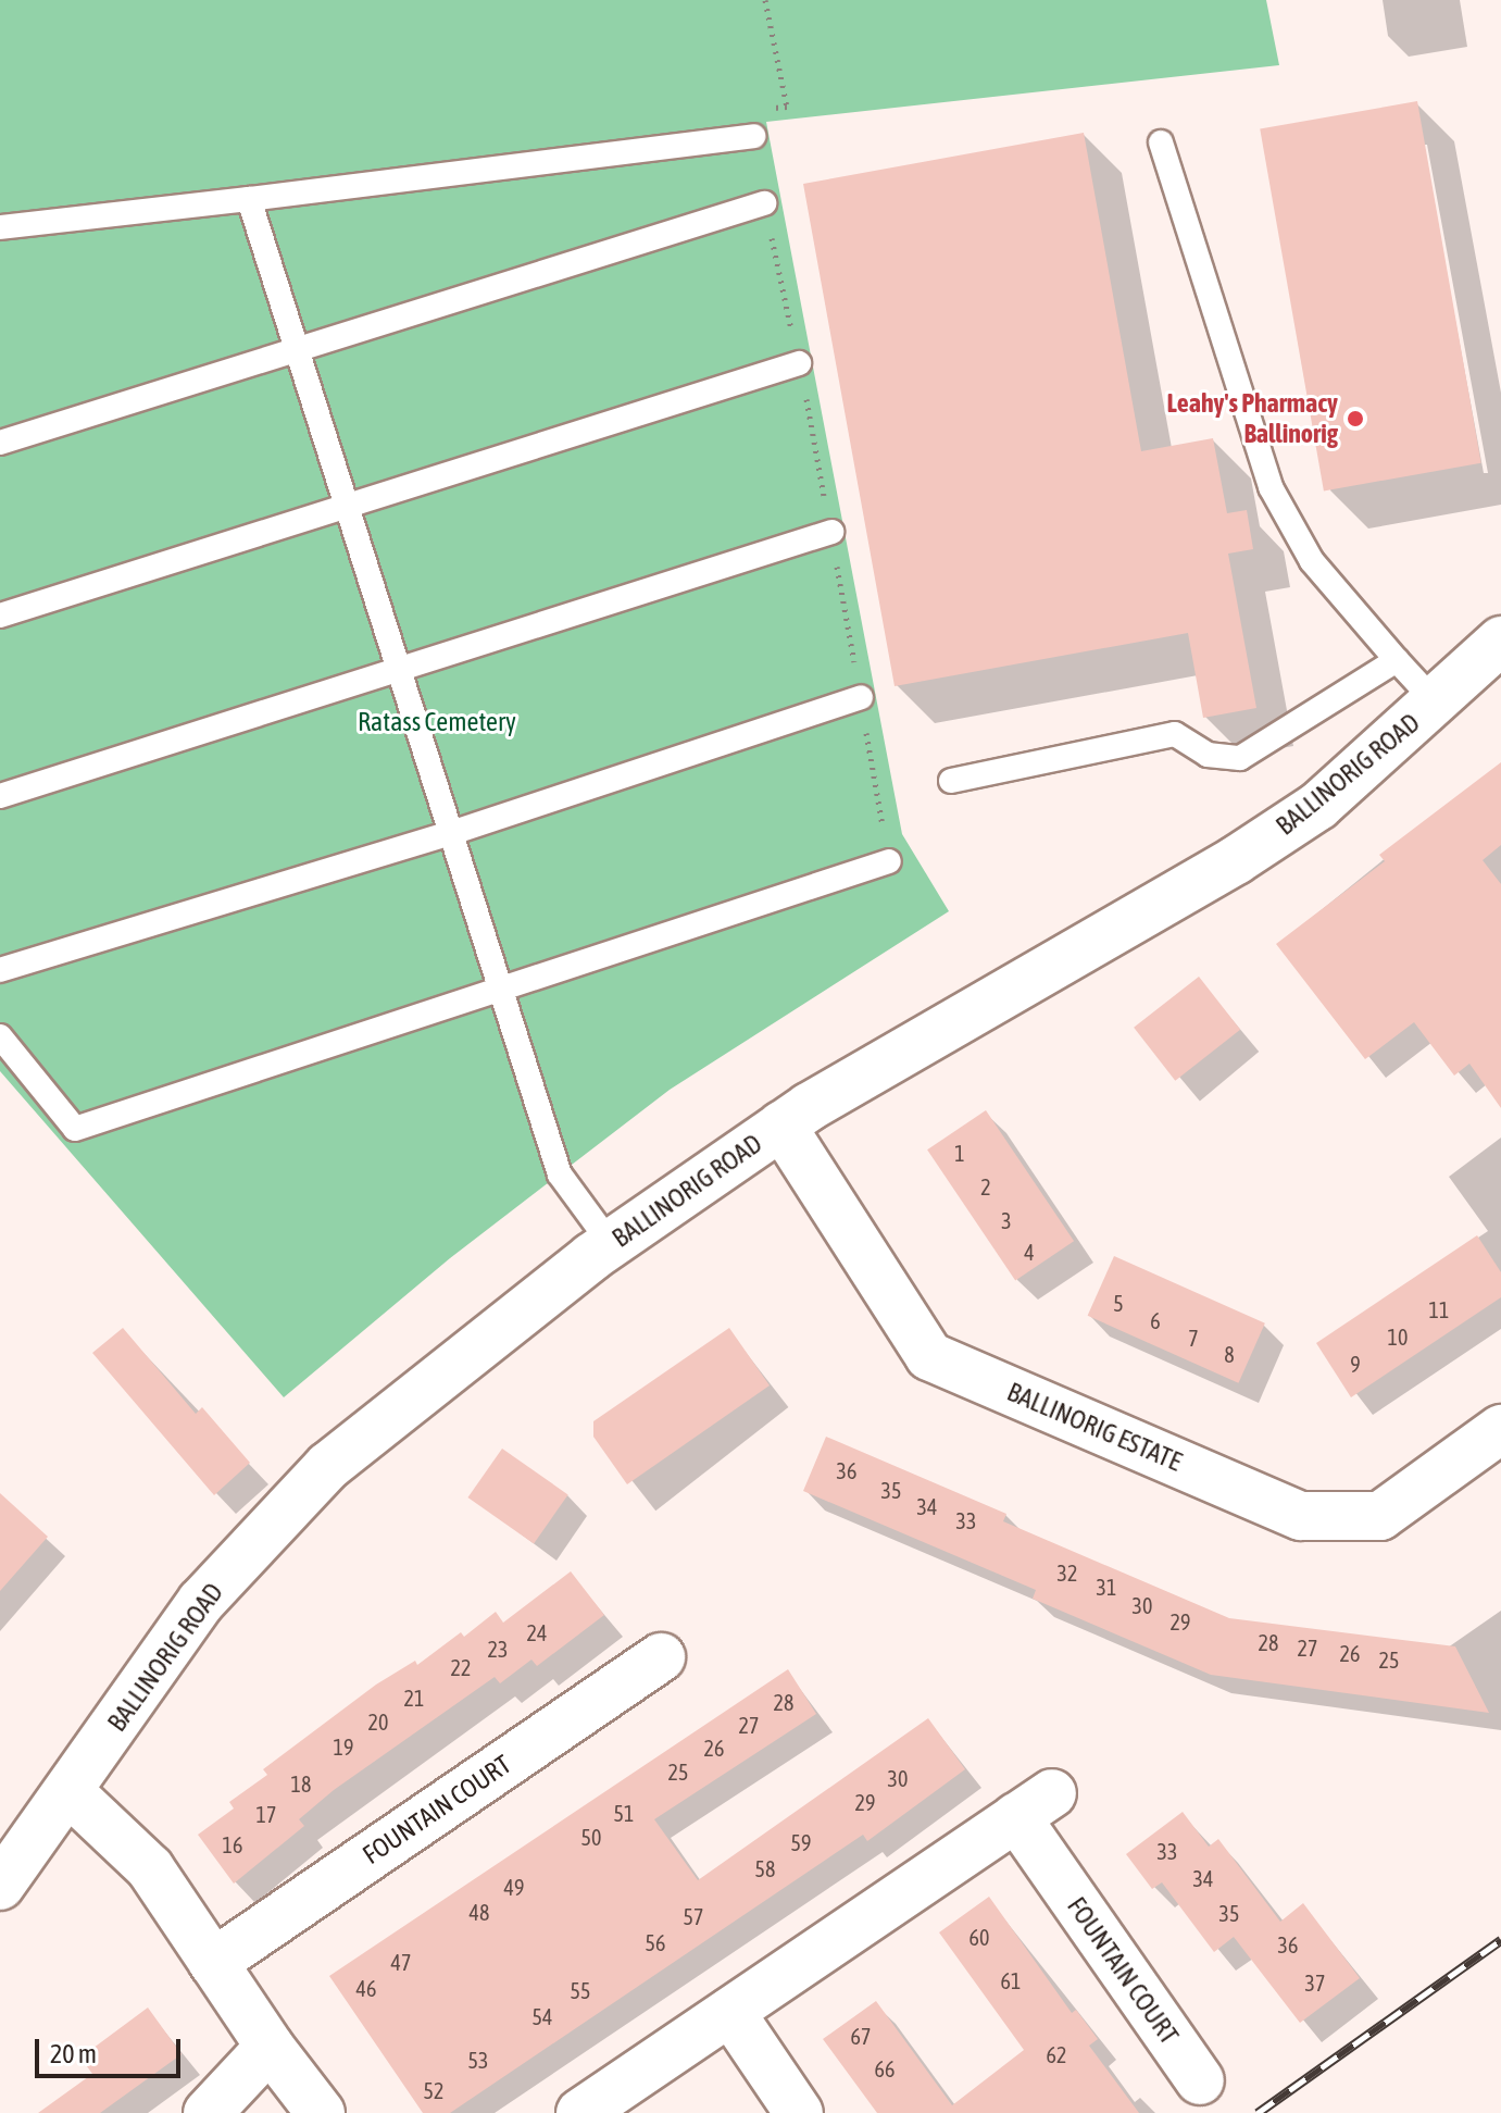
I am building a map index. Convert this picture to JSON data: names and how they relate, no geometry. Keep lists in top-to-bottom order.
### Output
{
  "streets": {
    "street": ["BALLINORIG ROAD", "BALLINORIG ESTATE", "FOUNTAIN COURT"]
  },
  "crossings": [
    ["BALLINORIG ROAD", "BALLINORIG ESTATE"]
  ],
  "parks": ["Ratass Cemetery"],
  "places": ["Leahy's Pharmacy Ballinorig"],
  "house_numbers": [
    "1",
    "2",
    "3",
    "4",
    "5",
    "11",
    "6",
    "10",
    "7",
    "8",
    "9",
    "36",
    "35",
    "34",
    "33",
    "32",
    "31",
    "30",
    "29",
    "24",
    "28",
    "27",
    "23",
    "26",
    "25",
    "22",
    "21",
    "28",
    "20",
    "27",
    "19",
    "26",
    "25",
    "30",
    "18",
    "29",
    "51",
    "17",
    "50",
    "59",
    "16",
    "33",
    "58",
    "34",
    "49",
    "48",
    "35",
    "57",
    "60",
    "56",
    "36",
    "47",
    "61",
    "37",
    "46",
    "55",
    "54",
    "67",
    "62",
    "53",
    "66",
    "52"
  ],
  "scale_bar": "20 m"
}
